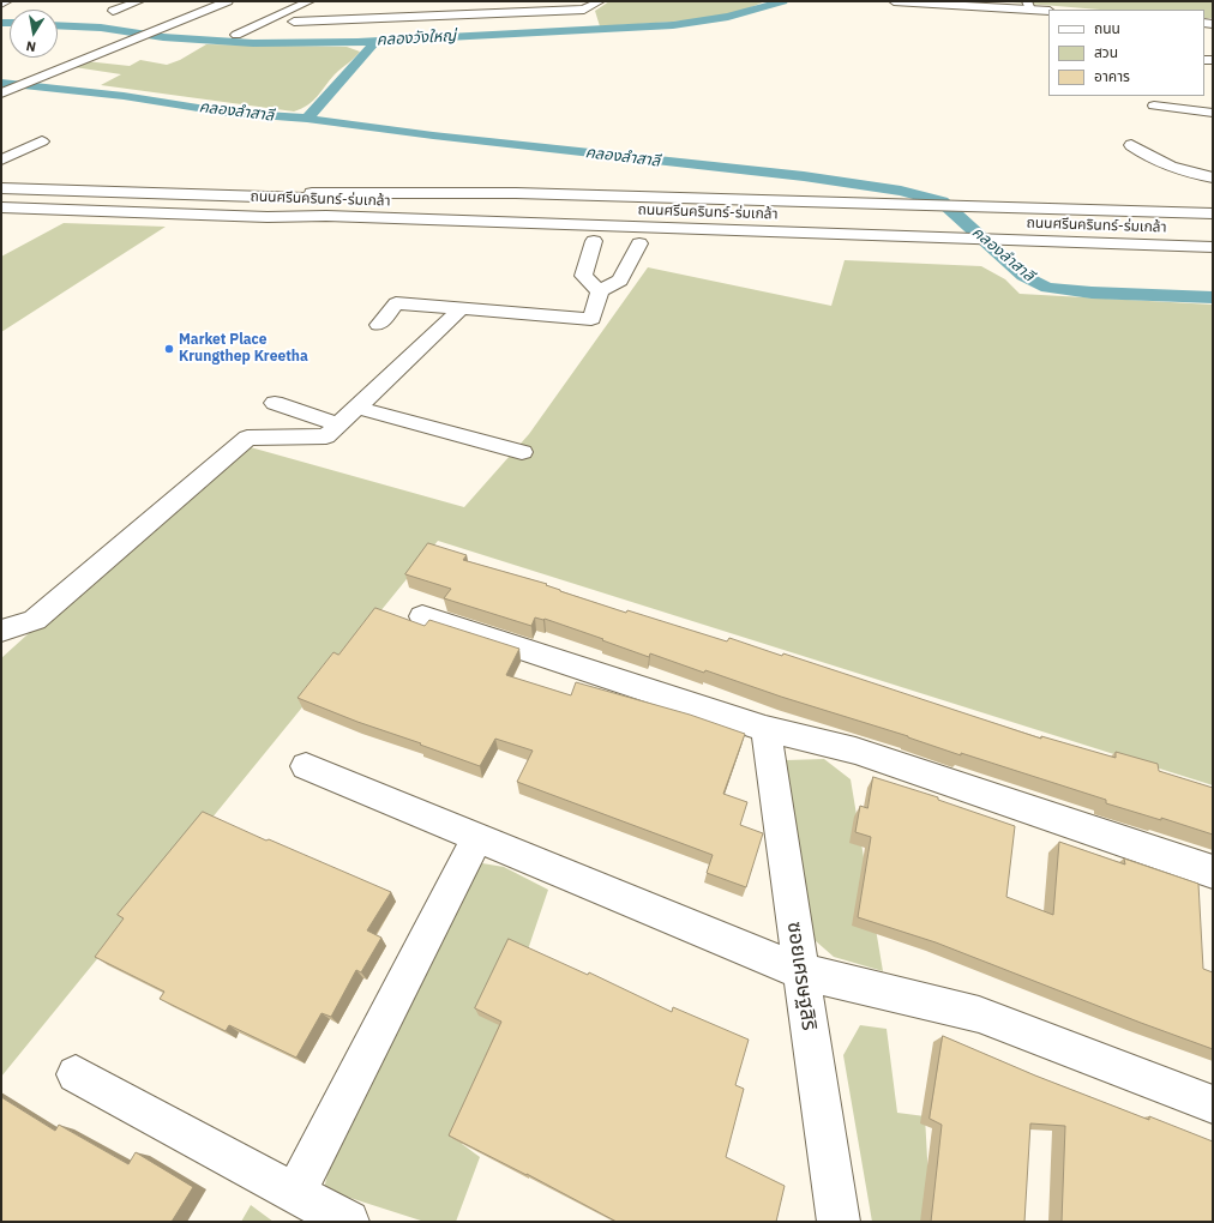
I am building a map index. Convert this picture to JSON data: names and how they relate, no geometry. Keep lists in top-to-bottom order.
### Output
{
  "streets": {
    "main road": ["ถนนศรีนครินทร์-ร่มเกล้า", "ซอยเศรษฐสิริ"]
  },
  "water": ["คลองวังใหญ่", "คลองลำสาลี"],
  "places": ["Market Place Krungthep Kreetha"],
  "legend": ["ถนน", "สวน", "อาคาร"],
  "north": "bottom"
}
